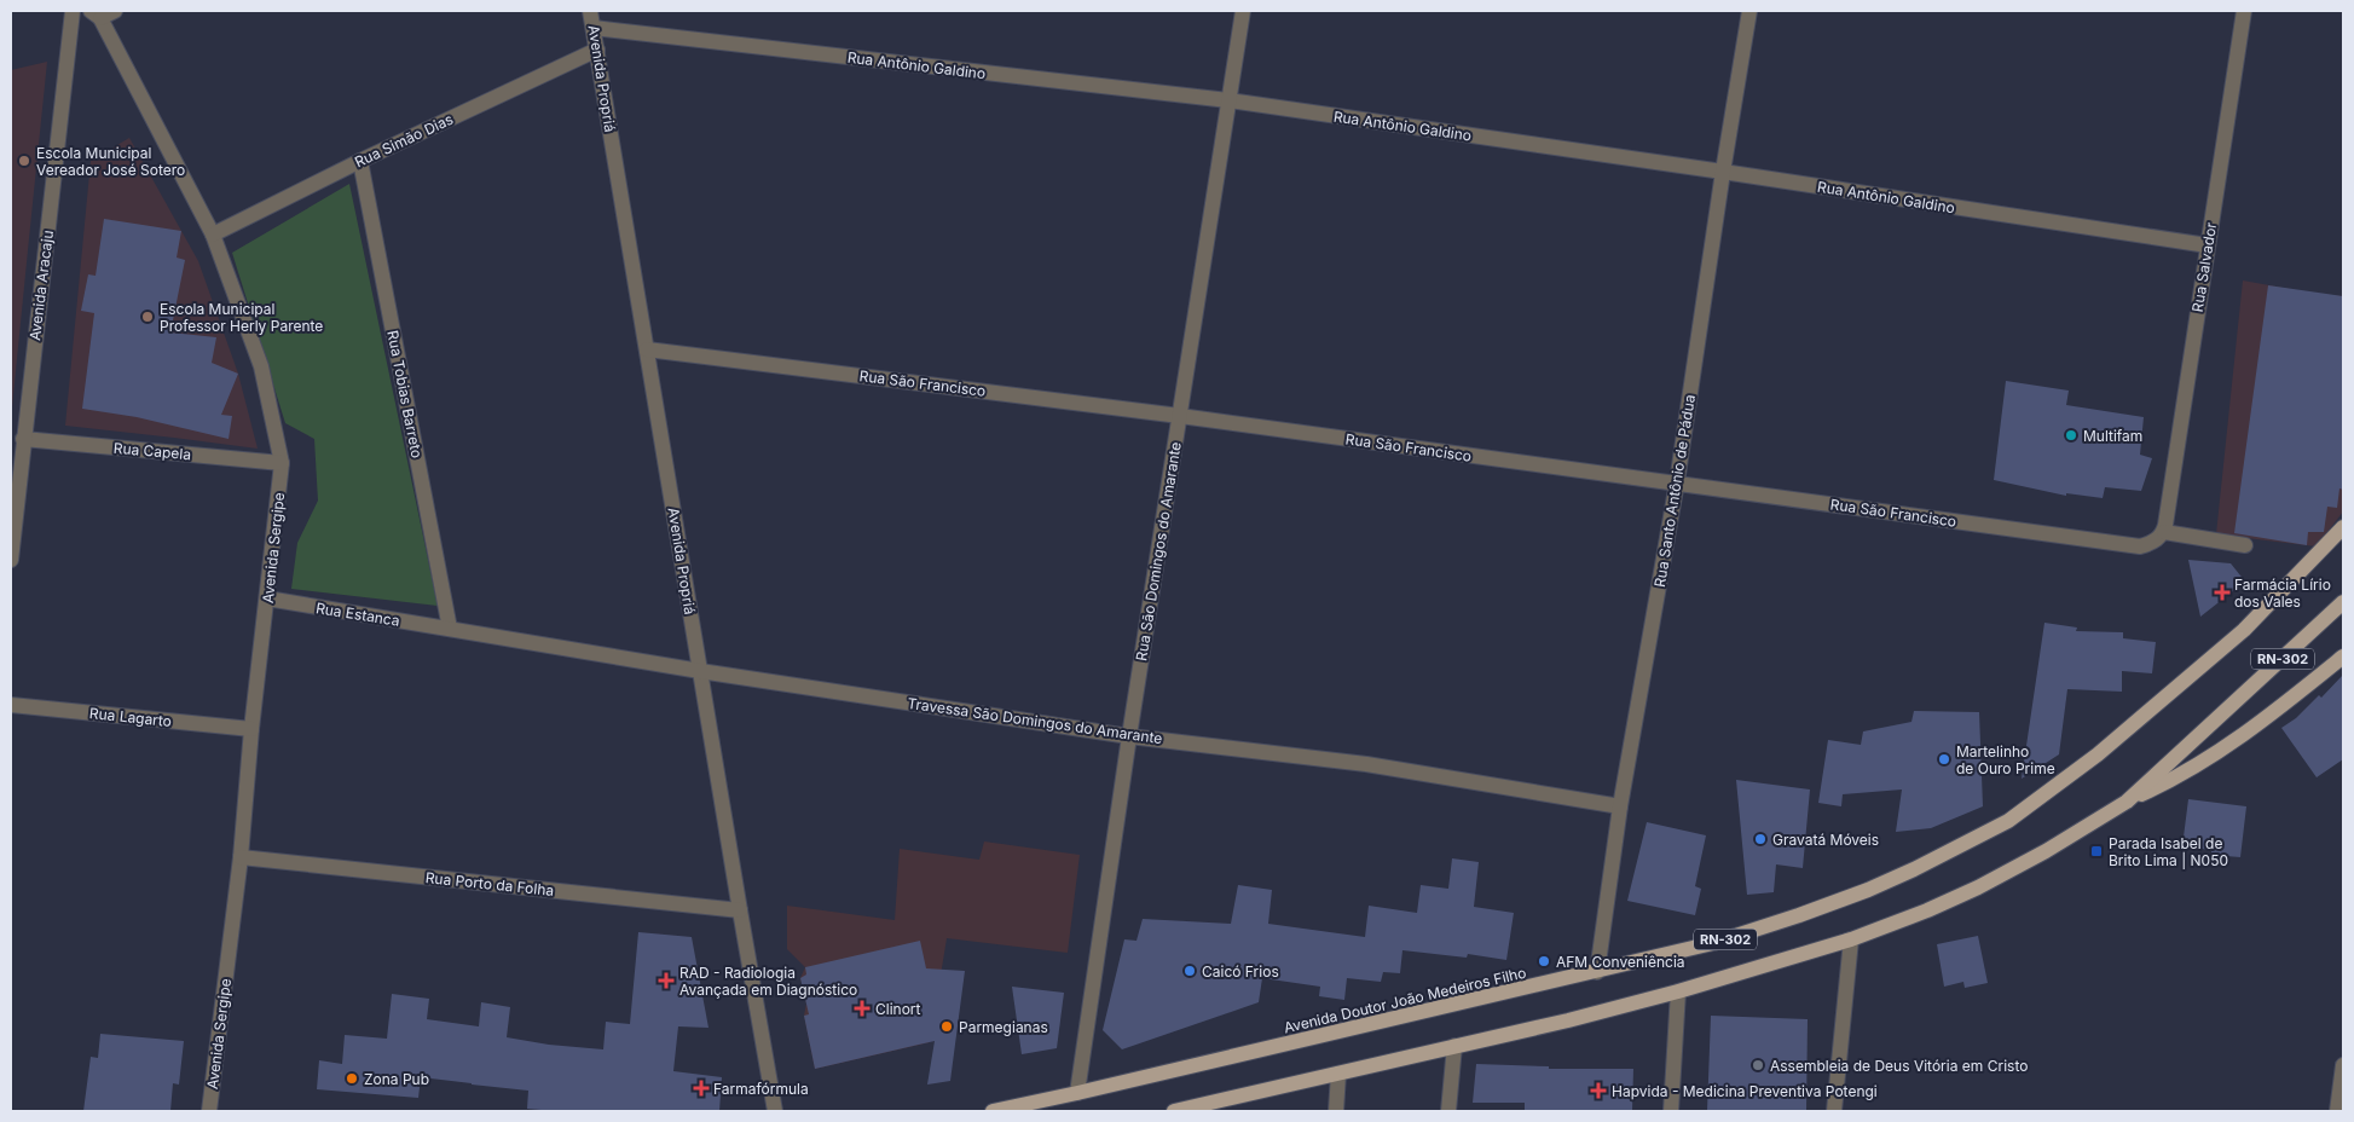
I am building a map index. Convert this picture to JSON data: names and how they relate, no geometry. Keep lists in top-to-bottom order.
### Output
{
  "streets": {
    "main road": ["RN-302", "Avenida Doutor João Medeiros Filho"],
    "street": [
      "Rua Antônio Galdino",
      "Avenida Propriá",
      "Rua Simão Dias",
      "Rua Salvador",
      "Avenida Aracaju",
      "Rua São Francisco",
      "Rua Tobias Barreto",
      "Rua Capela",
      "Rua Santo Antônio de Pádua",
      "Avenida Sergipe",
      "Rua São Domingos do Amarante",
      "Rua Estanca",
      "Rua Lagarto",
      "Travessa São Domingos do Amarante",
      "Rua Porto da Folha"
    ]
  },
  "crossings": [
    ["Rua Antônio Galdino", "Avenida Propriá"],
    ["Rua Antônio Galdino", "Rua Salvador"],
    ["Rua Antônio Galdino", "Rua Santo Antônio de Pádua"],
    ["Rua Antônio Galdino", "Rua São Domingos do Amarante"],
    ["Avenida Propriá", "Rua Simão Dias"],
    ["Avenida Propriá", "Rua São Francisco"],
    ["Avenida Propriá", "Travessa São Domingos do Amarante"],
    ["Avenida Propriá", "Rua Porto da Folha"],
    ["Rua Simão Dias", "Rua Tobias Barreto"],
    ["Rua Simão Dias", "Avenida Sergipe"],
    ["Rua Salvador", "Rua São Francisco"],
    ["Avenida Aracaju", "Rua Capela"],
    ["Rua São Francisco", "Rua Santo Antônio de Pádua"],
    ["Rua São Francisco", "Rua São Domingos do Amarante"],
    ["Rua Tobias Barreto", "Rua Estanca"],
    ["Rua Tobias Barreto", "Travessa São Domingos do Amarante"],
    ["Rua Capela", "Avenida Sergipe"],
    ["Rua Santo Antônio de Pádua", "Travessa São Domingos do Amarante"],
    ["Rua Santo Antônio de Pádua", "Avenida Doutor João Medeiros Filho"],
    ["Avenida Sergipe", "Rua Estanca"],
    ["Avenida Sergipe", "Rua Lagarto"],
    ["Avenida Sergipe", "Rua Porto da Folha"],
    ["Rua São Domingos do Amarante", "Travessa São Domingos do Amarante"],
    ["Rua São Domingos do Amarante", "Avenida Doutor João Medeiros Filho"],
    ["Rua Estanca", "Travessa São Domingos do Amarante"]
  ],
  "places": {
    "other": [
      "Escola Municipal Vereador José Sotero",
      "Escola Municipal Professor Herly Parente",
      "Multifam",
      "Martelinho de Ouro Prime",
      "Gravatá Móveis",
      "AFM Conveniência",
      "Caicó Frios",
      "Parmegianas",
      "Assembleia de Deus Vitória em Cristo",
      "Zona Pub"
    ],
    "health": [
      "Farmácia Lírio dos Vales",
      "RAD - Radiologia Avançada em Diagnóstico",
      "Clinort",
      "Farmafórmula",
      "Hapvida - Medicina Preventiva Potengi"
    ],
    "transit": ["Parada Isabel de Brito Lima | N050"]
  }
}
